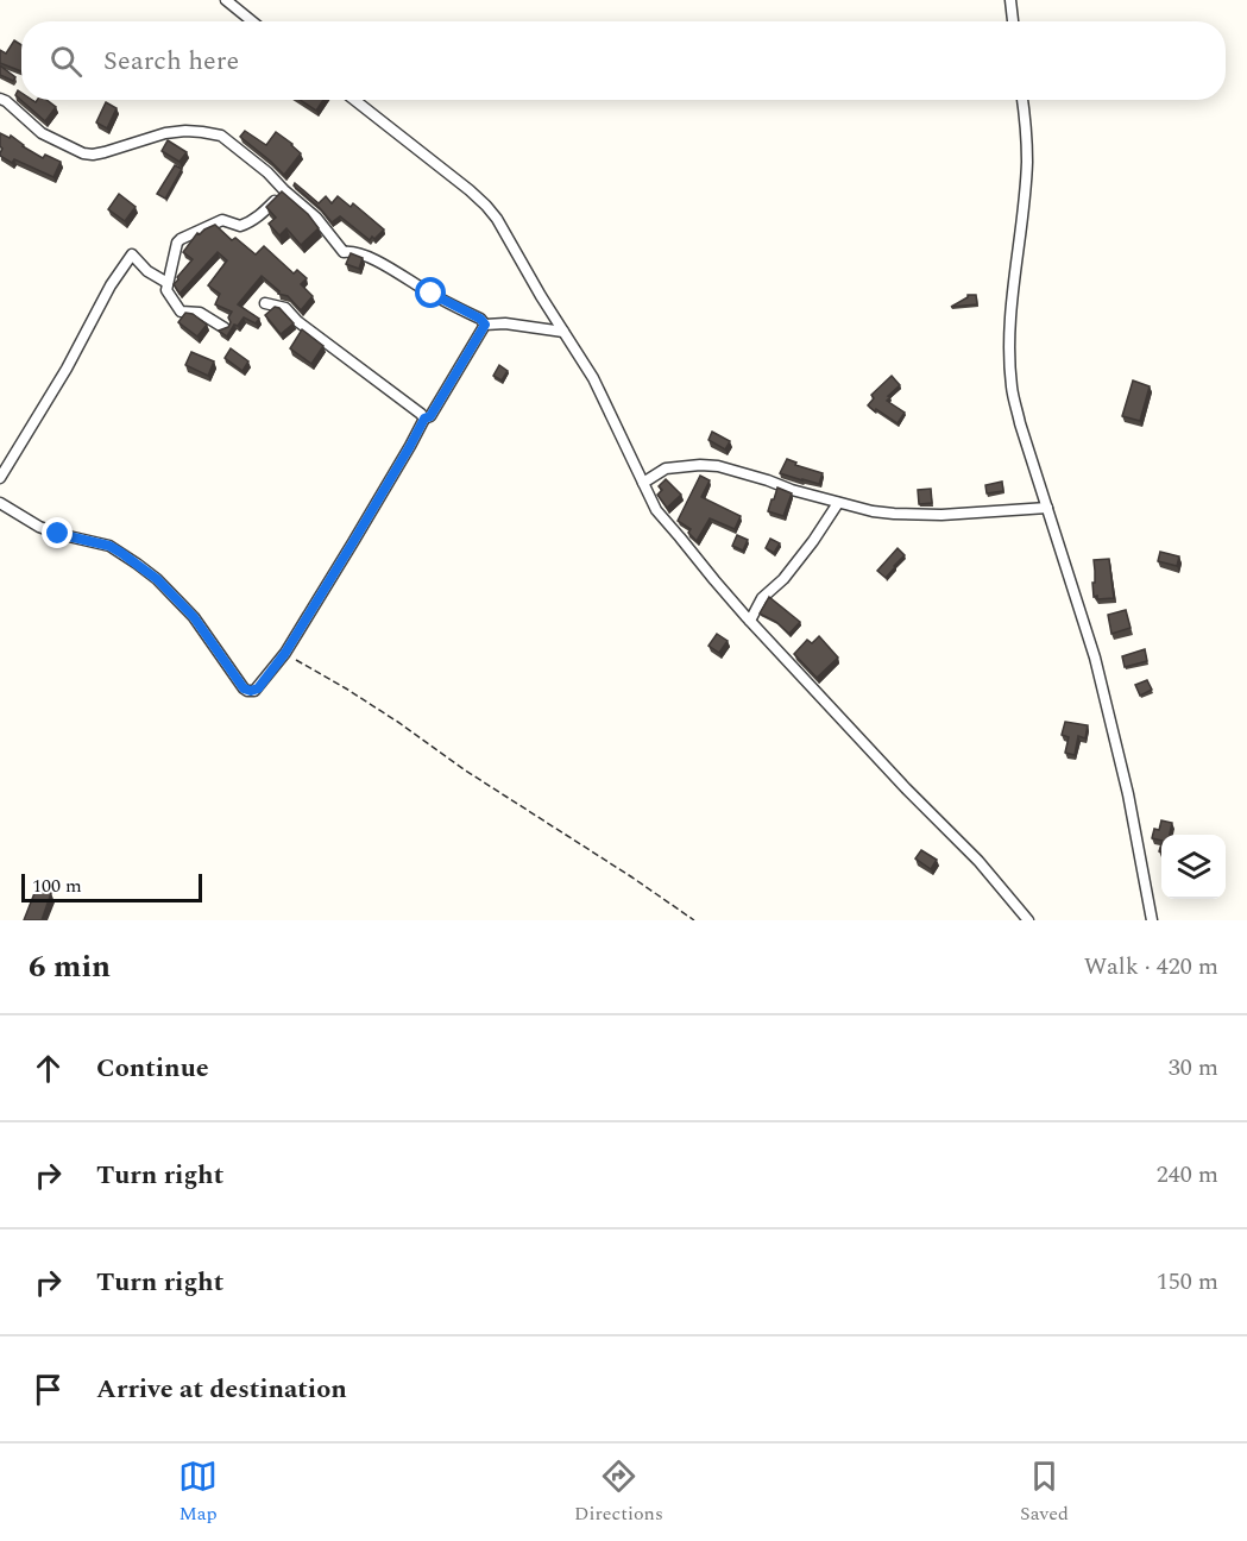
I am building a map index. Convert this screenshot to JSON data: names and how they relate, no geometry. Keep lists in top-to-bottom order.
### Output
{
  "scale_bar": "100 m",
  "page": {
    "search": "Search here",
    "scale": "100 m",
    "heading": ["6 min", "Walk · 420 m"],
    "list": [
      ["Continue", "30 m"],
      ["Turn right", "240 m"],
      ["Turn right", "150 m"],
      "Arrive at destination"
    ],
    "nav": ["Map", "Directions", "Saved"]
  }
}
